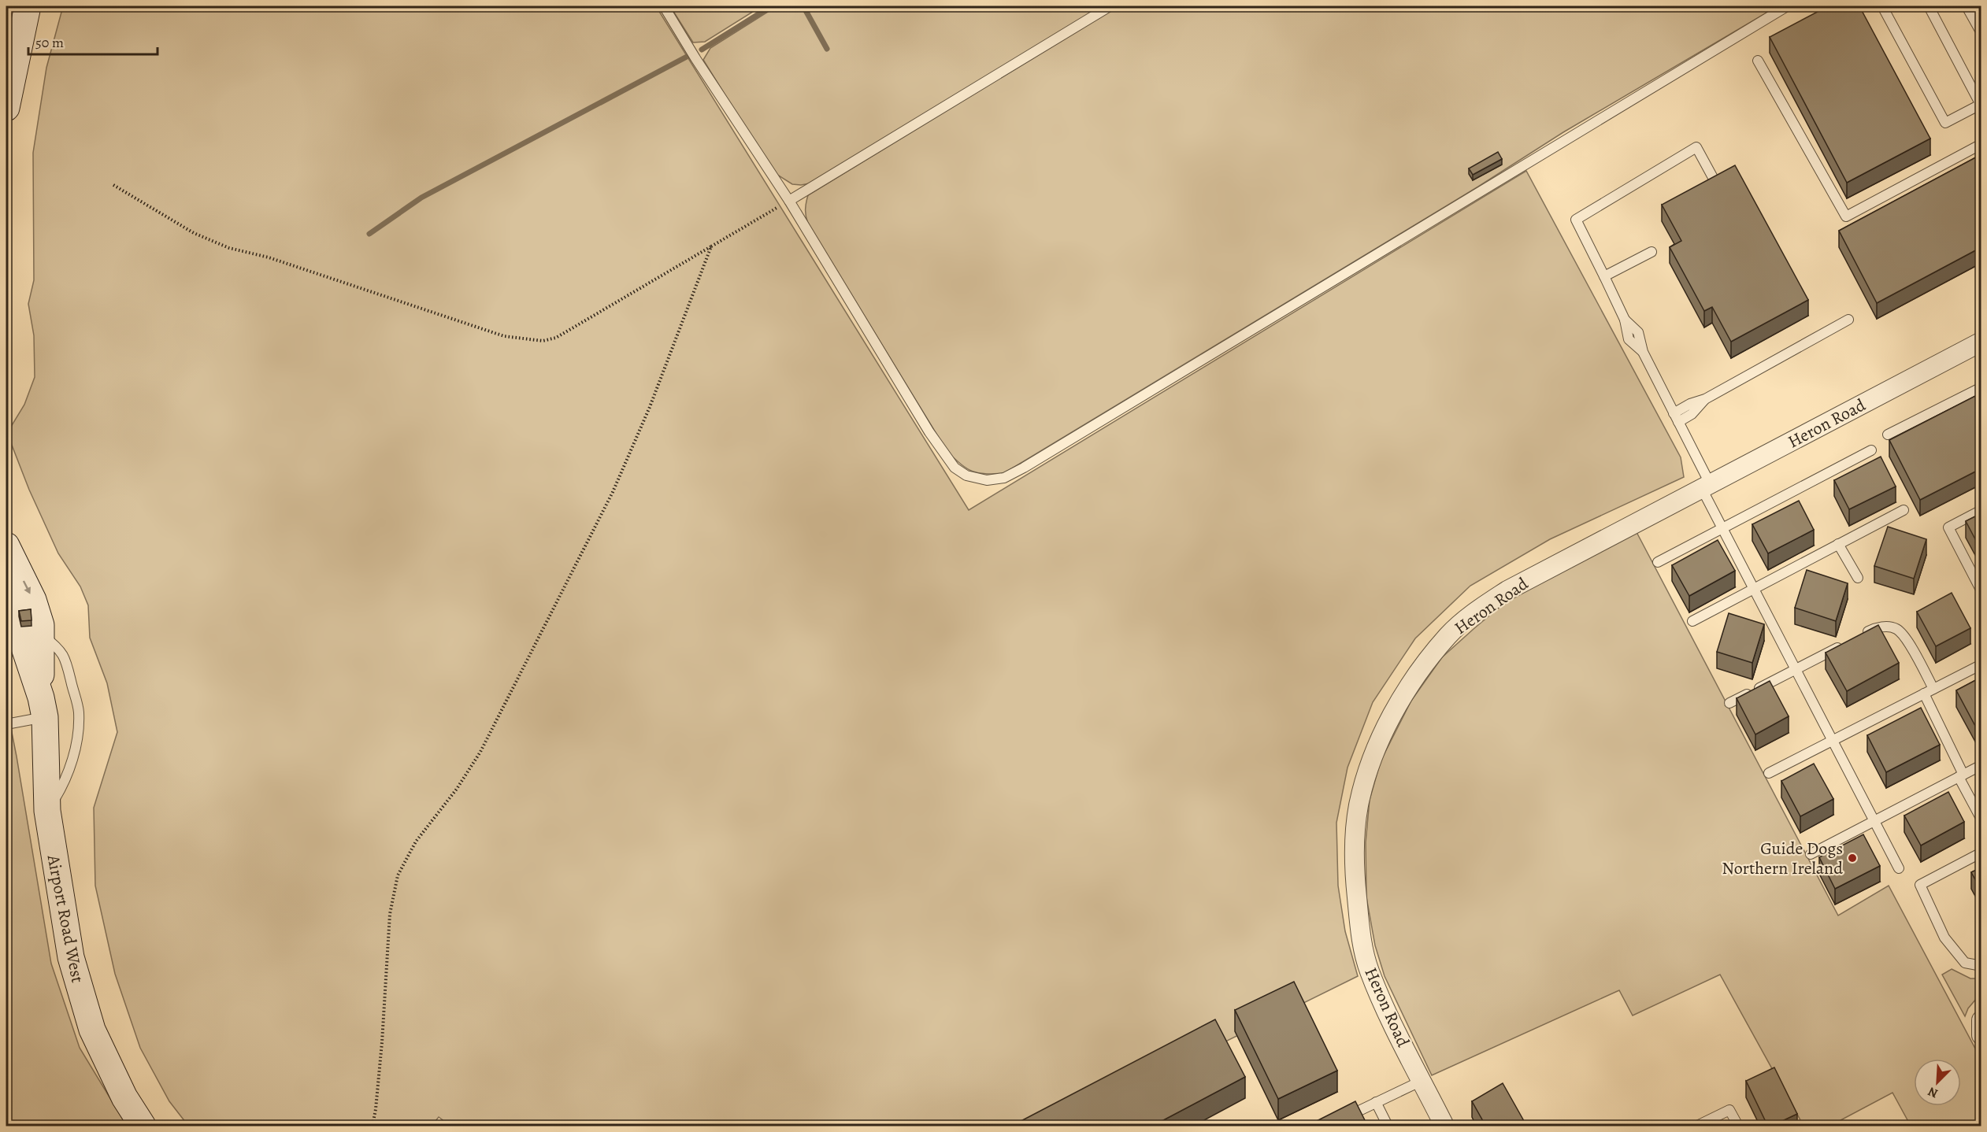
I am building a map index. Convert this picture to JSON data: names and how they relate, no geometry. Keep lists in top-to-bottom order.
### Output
{
  "streets": {
    "street": ["Heron Road", "Airport Road West"]
  },
  "places": ["Guide Dogs Northern Ireland"],
  "scale_bar": "50 m",
  "north": "bottom left"
}
